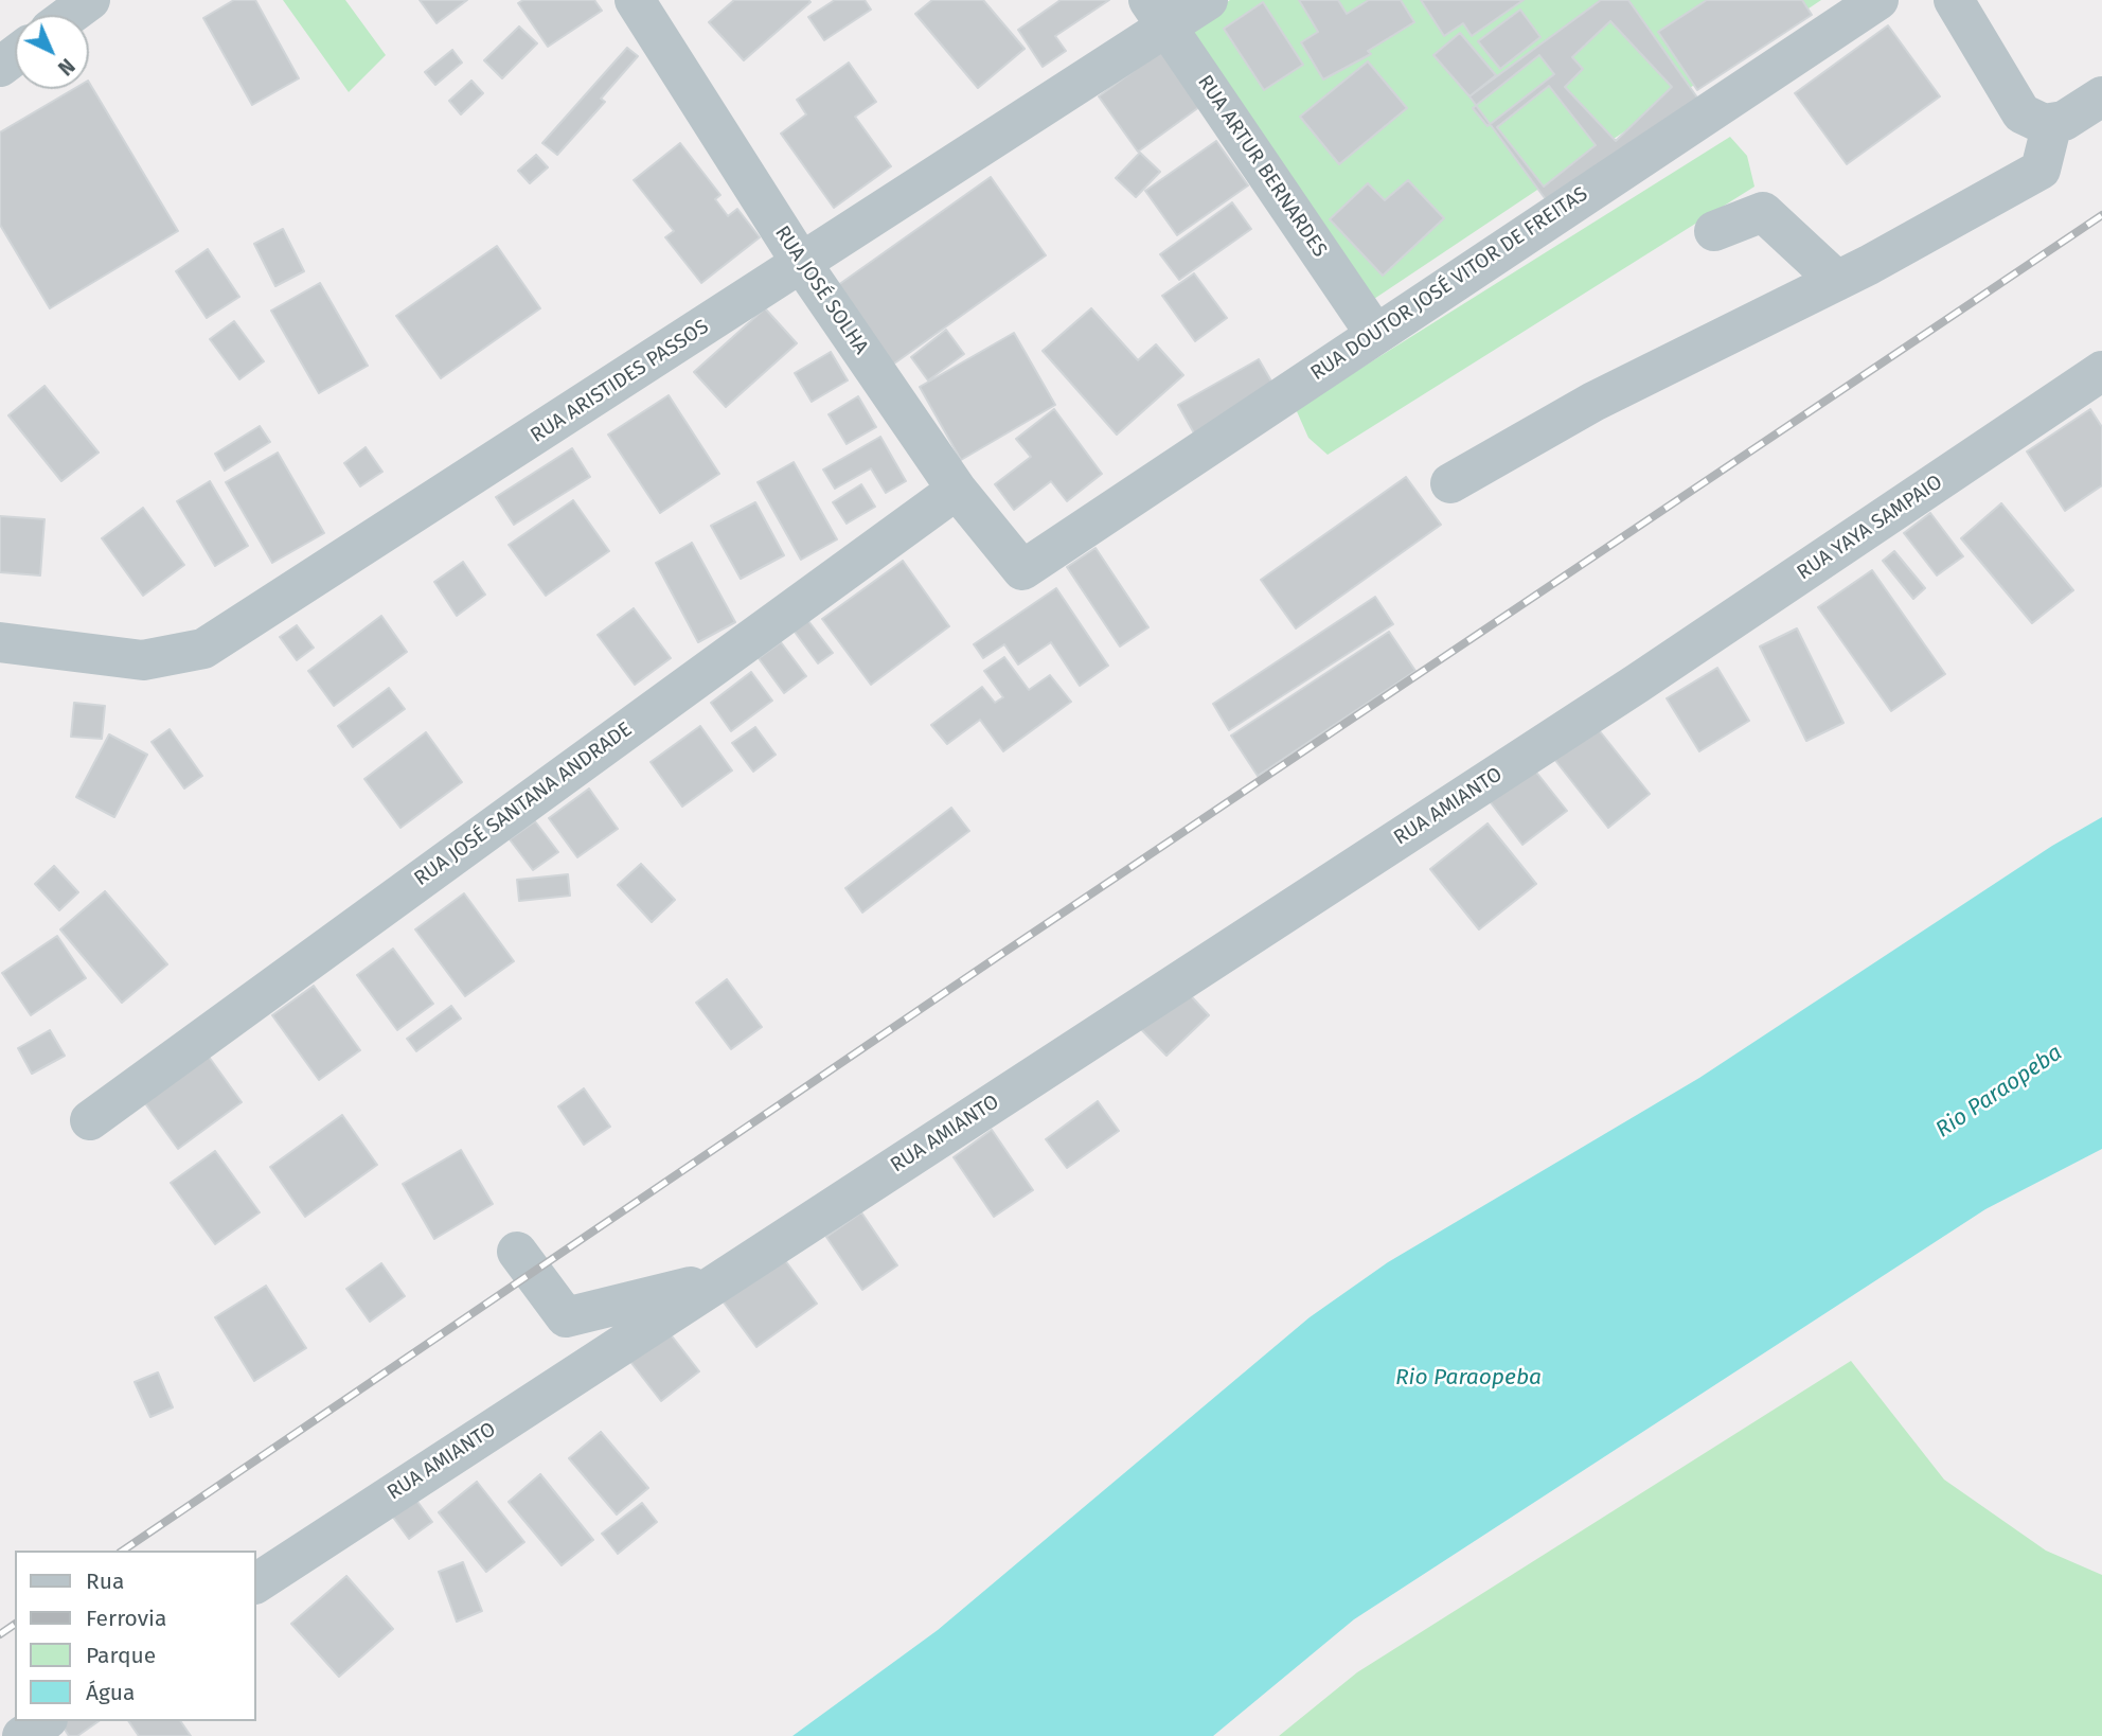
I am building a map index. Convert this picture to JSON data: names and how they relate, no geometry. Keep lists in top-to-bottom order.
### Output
{
  "streets": {
    "street": [
      "RUA ARTUR BERNARDES",
      "RUA DOUTOR JOSÉ VITOR DE FREITAS",
      "RUA JOSÉ SOLHA",
      "RUA ARISTIDES PASSOS",
      "RUA YAYA SAMPAIO",
      "RUA JOSÉ SANTANA ANDRADE",
      "RUA AMIANTO"
    ]
  },
  "crossings": [
    ["RUA ARTUR BERNARDES", "RUA DOUTOR JOSÉ VITOR DE FREITAS"],
    ["RUA ARTUR BERNARDES", "RUA ARISTIDES PASSOS"],
    ["RUA DOUTOR JOSÉ VITOR DE FREITAS", "RUA JOSÉ SOLHA"],
    ["RUA JOSÉ SOLHA", "RUA ARISTIDES PASSOS"],
    ["RUA JOSÉ SOLHA", "RUA JOSÉ SANTANA ANDRADE"],
    ["RUA YAYA SAMPAIO", "RUA AMIANTO"]
  ],
  "water": ["Rio Paraopeba"],
  "legend": [
    "Rua",
    "Ferrovia",
    "Parque",
    "Água"
  ],
  "north": "bottom right"
}
